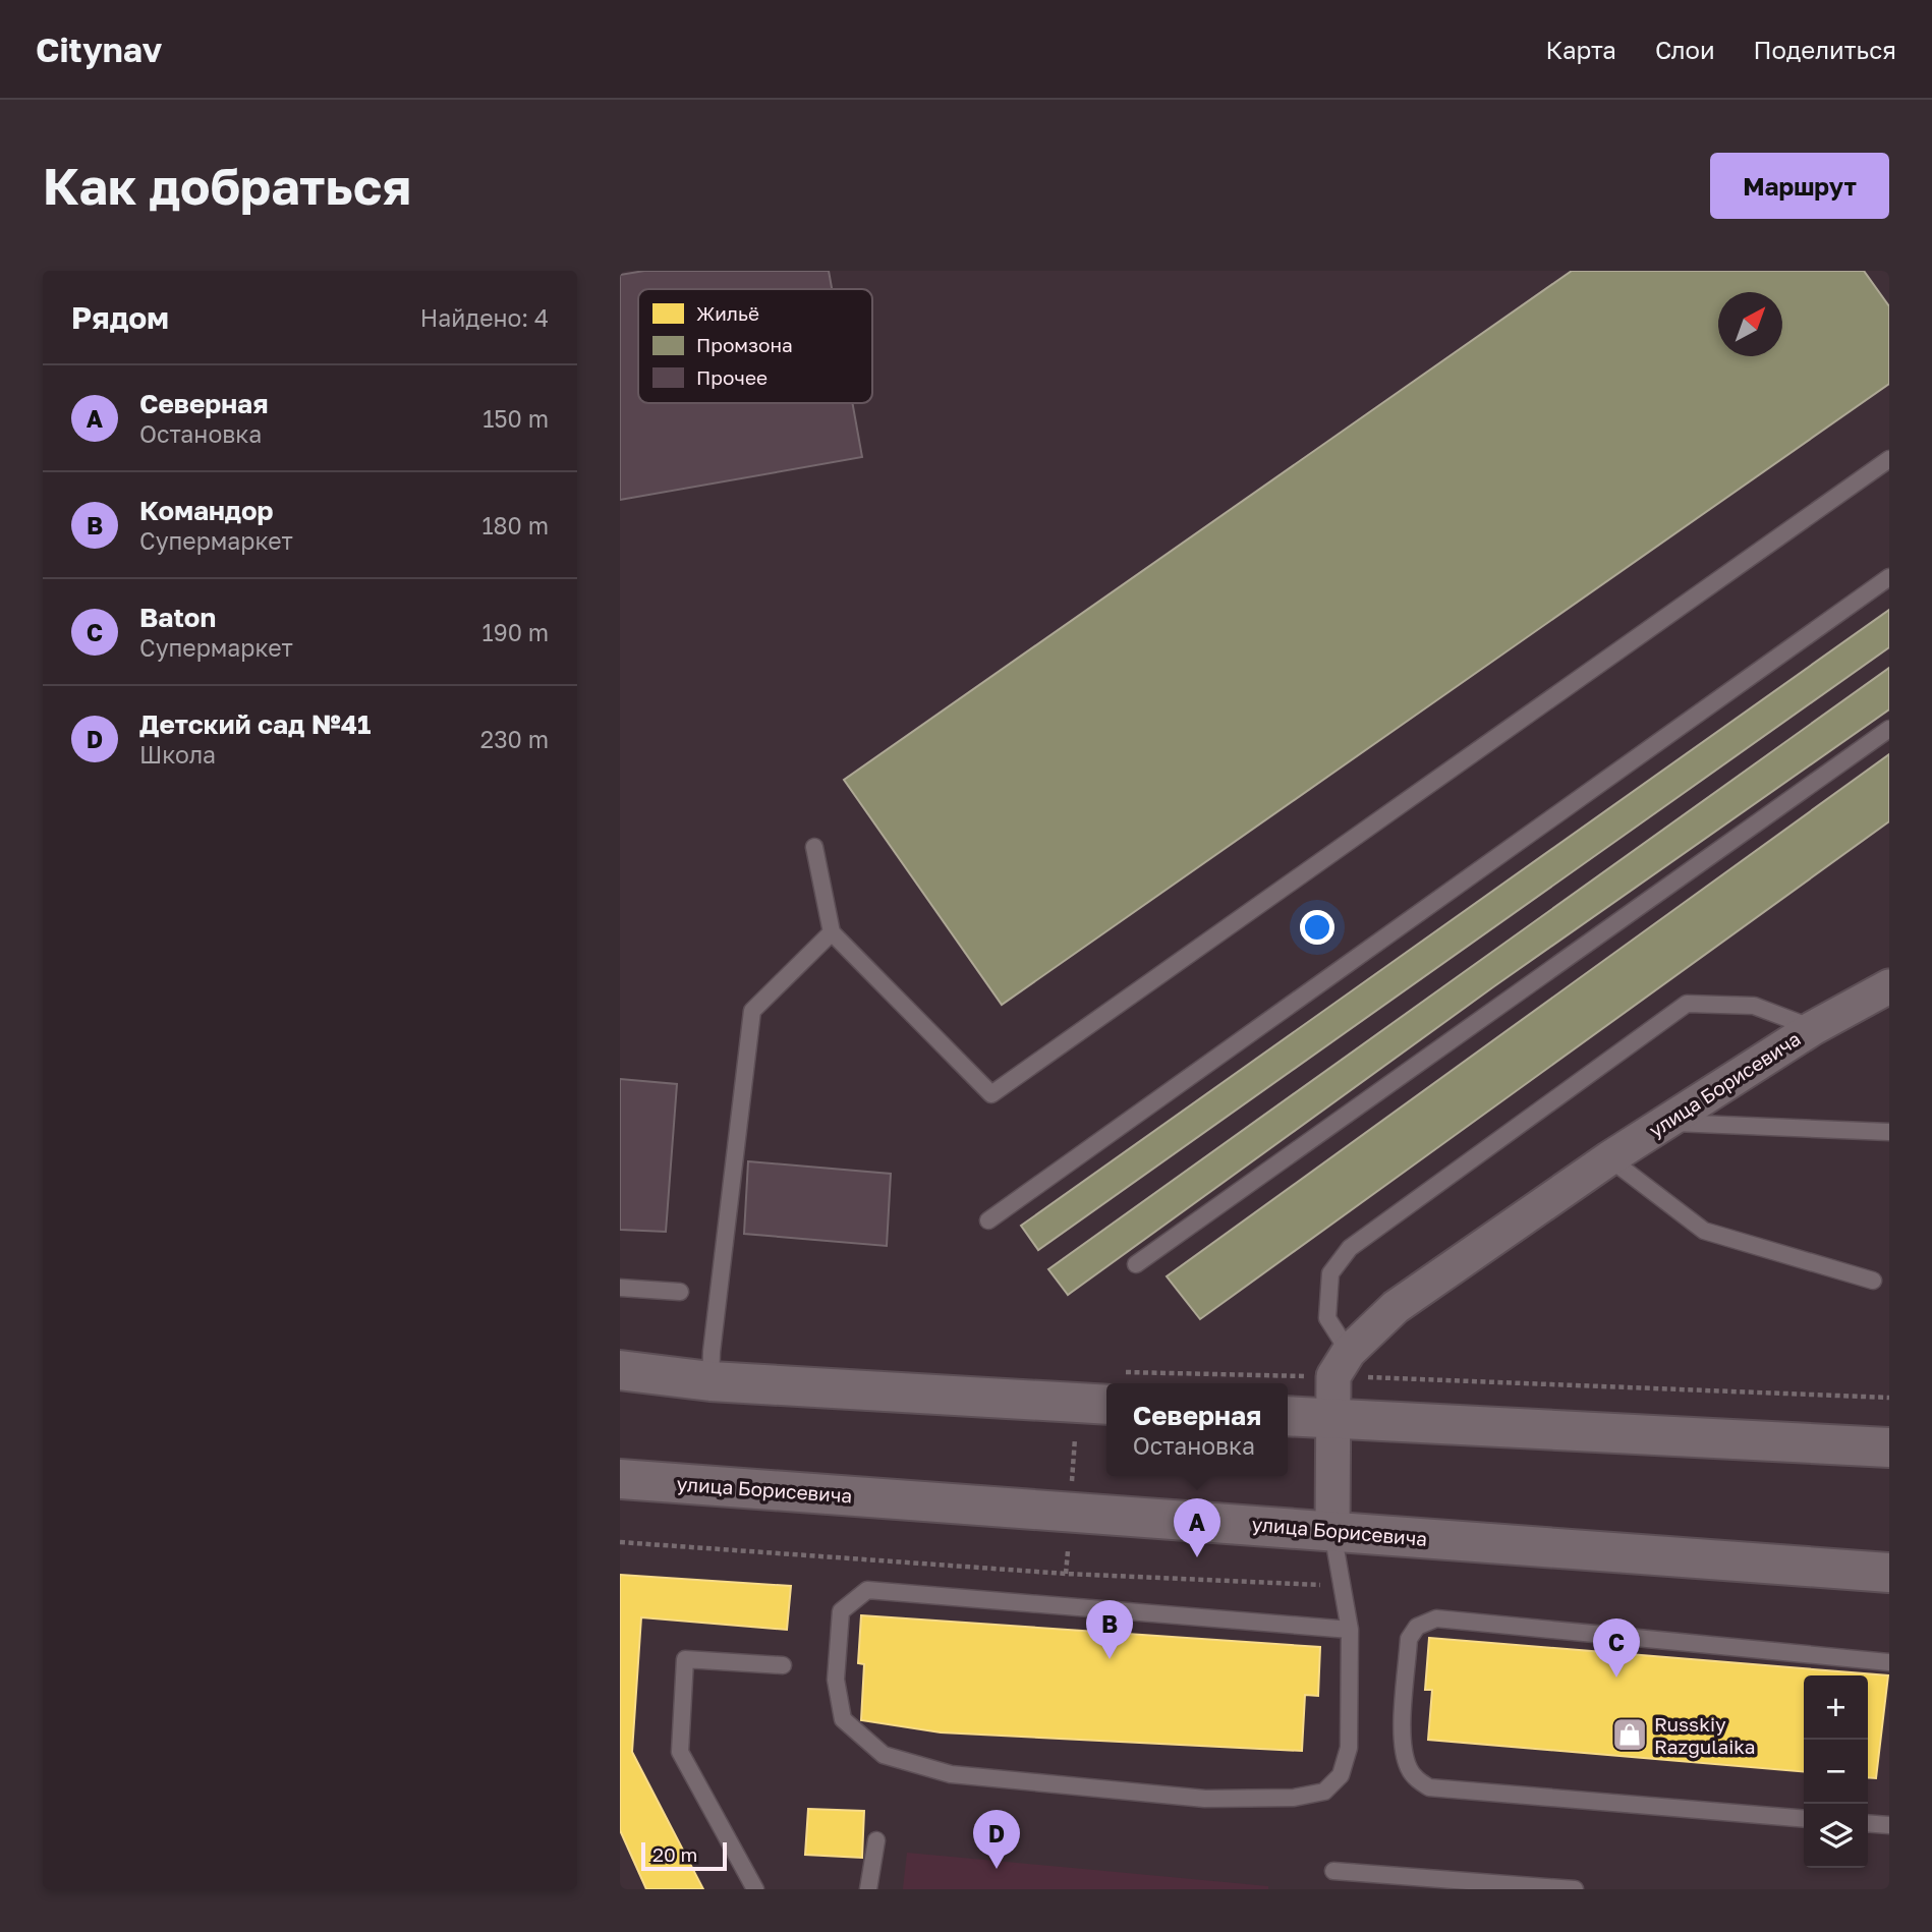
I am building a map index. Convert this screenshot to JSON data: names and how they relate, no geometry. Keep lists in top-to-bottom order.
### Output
{
  "streets": {
    "street": ["улица Борисевича"]
  },
  "places": {
    "shop": ["Russkiy Razgulaika"]
  },
  "legend": ["Жильё", "Промзона", "Прочее"],
  "scale_bar": "20 m",
  "north": "top right",
  "page": {
    "header": "Citynav",
    "nav": ["Карта", "Слои", "Поделиться"],
    "buttons": "Маршрут",
    "title": "Как добраться",
    "heading": ["Рядом", "Найдено: 4"],
    "list": [
      {
        "mark": "A",
        "name": "Северная",
        "note": "Остановка",
        "value": "150 m"
      },
      {
        "mark": "B",
        "name": "Командор",
        "note": "Супермаркет",
        "value": "180 m"
      },
      {
        "mark": "C",
        "name": "Baton",
        "note": "Супермаркет",
        "value": "190 m"
      },
      {
        "mark": "D",
        "name": "Детский сад №41",
        "note": "Школа",
        "value": "230 m"
      }
    ],
    "popup": ["Северная", "Остановка"],
    "pins": [
      "A",
      "B",
      "C",
      "D"
    ],
    "map_buttons": ["+", "−"],
    "scale": "20 m"
  }
}
